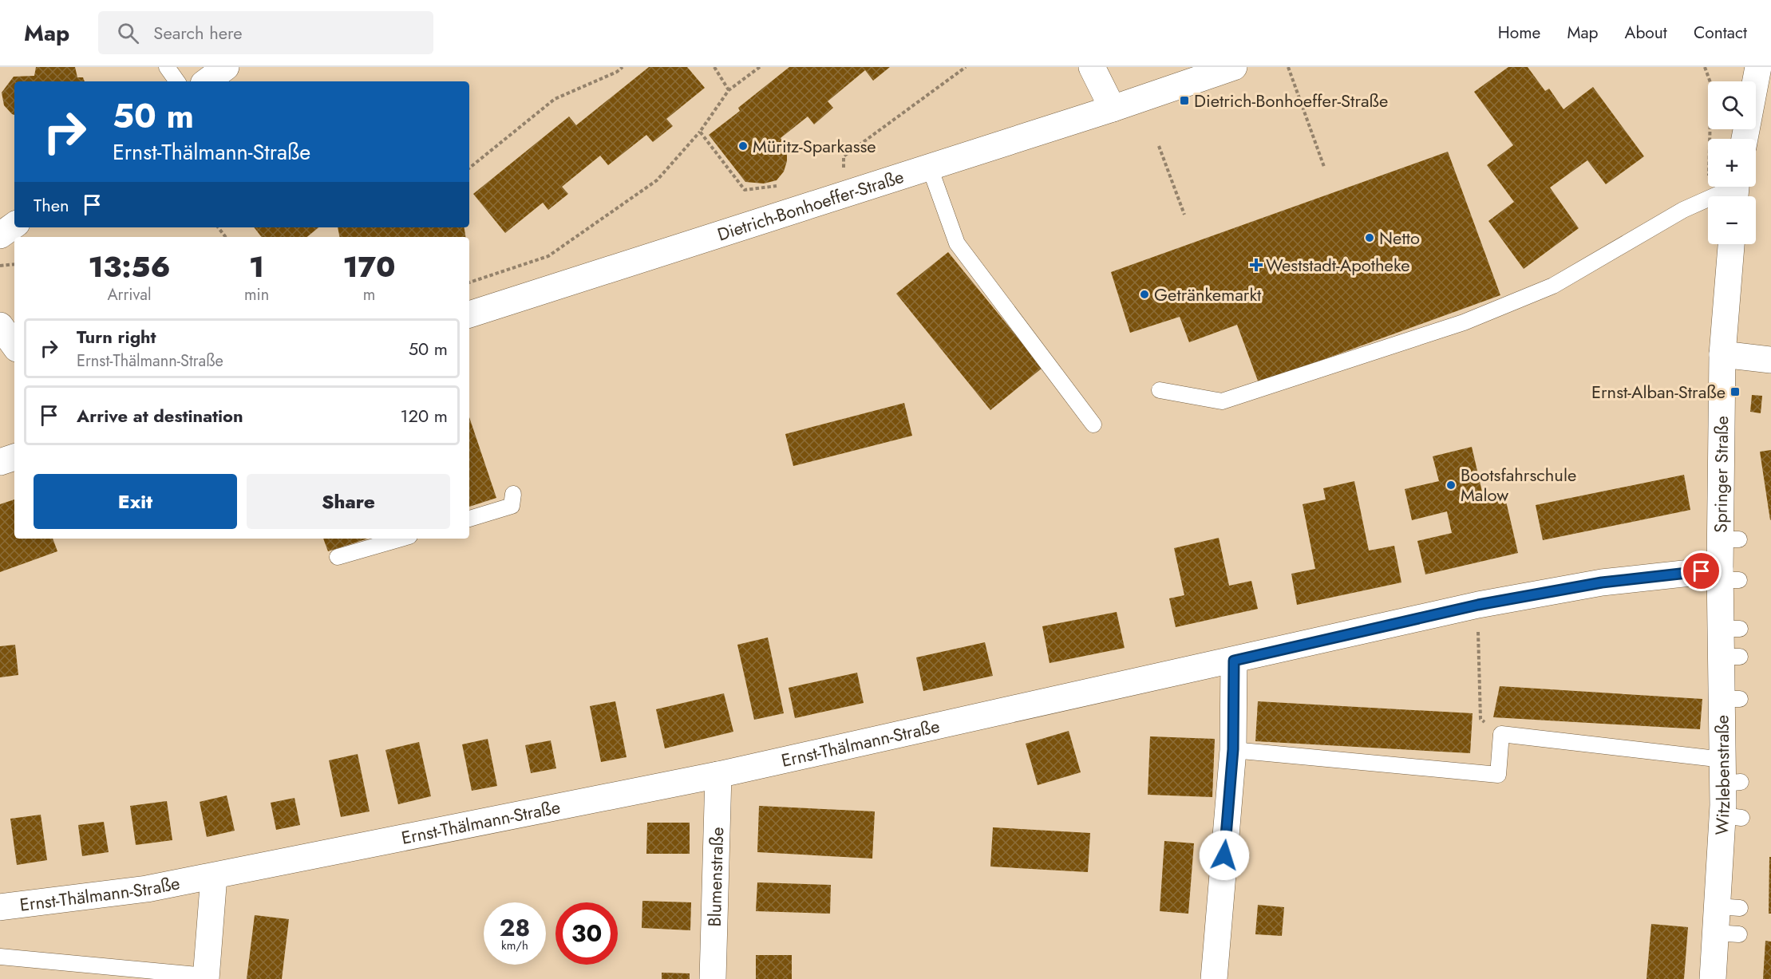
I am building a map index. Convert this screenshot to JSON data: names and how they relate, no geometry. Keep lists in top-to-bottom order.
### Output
{
  "streets": {
    "street": [
      "Dietrich-Bonhoeffer-Straße",
      "Springer Straße",
      "Ernst-Thälmann-Straße",
      "Witzlebenstraße",
      "Blumenstraße"
    ]
  },
  "crossings": [
    ["Springer Straße", "Ernst-Thälmann-Straße"],
    ["Springer Straße", "Witzlebenstraße"],
    ["Ernst-Thälmann-Straße", "Witzlebenstraße"],
    ["Ernst-Thälmann-Straße", "Blumenstraße"]
  ],
  "places": {
    "transit": ["Dietrich-Bonhoeffer-Straße", "Ernst-Alban-Straße"],
    "other": [
      "Müritz-Sparkasse",
      "Netto",
      "Getränkemarkt",
      "Bootsfahrschule Malow"
    ],
    "health": ["Weststadt-Apotheke"]
  },
  "page": {
    "header": "Map",
    "search": "Search here",
    "nav": [
      "Home",
      "Map",
      "About",
      "Contact"
    ],
    "map_buttons": ["+", "−"],
    "turn": ["50 m", "Ernst-Thälmann-Straße"],
    "then": "Then",
    "eta": [
      "13:56",
      "Arrival",
      "1",
      "min",
      "170",
      "m"
    ],
    "list": [
      {
        "name": "Turn right",
        "note": "Ernst-Thälmann-Straße",
        "value": "50 m"
      },
      {
        "name": "Arrive at destination",
        "value": "120 m"
      }
    ],
    "buttons": ["Exit", "Share"],
    "speed": "28 km/h",
    "limit": "30"
  }
}
